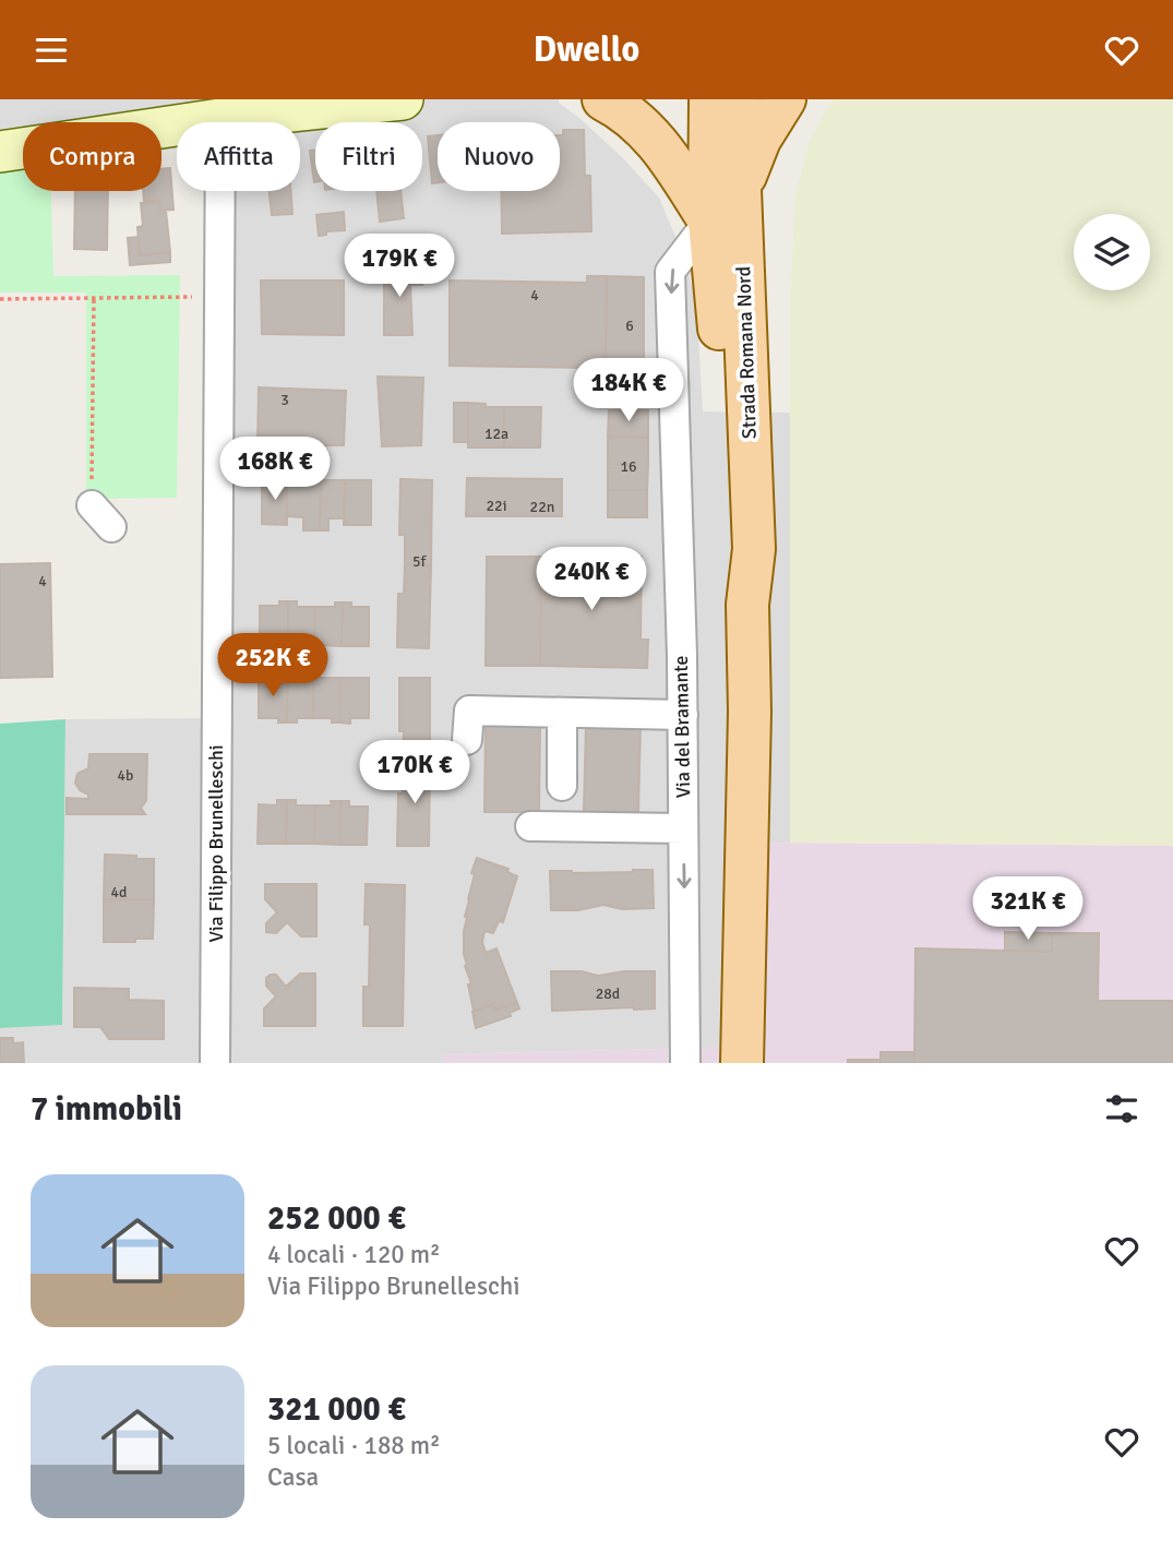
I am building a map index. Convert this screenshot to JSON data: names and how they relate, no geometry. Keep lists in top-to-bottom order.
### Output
{
  "streets": {
    "main road": ["Strada Romana Nord"],
    "street": ["Via del Bramante", "Via Filippo Brunelleschi"]
  },
  "crossings": [
    ["Strada Romana Nord", "Via del Bramante"]
  ],
  "one_way": ["Via del Bramante"],
  "house_numbers": [
    "4",
    "6",
    "3",
    "12a",
    "16",
    "22i",
    "22n",
    "5f",
    "4",
    "4b",
    "4d",
    "28d"
  ],
  "page": {
    "header": "Dwello",
    "chip": [
      "Compra",
      "Affitta",
      "Filtri",
      "Nuovo"
    ],
    "price": [
      "179K €",
      "184K €",
      "168K €",
      "240K €",
      "252K €",
      "170K €",
      "321K €"
    ],
    "heading": "7 immobili",
    "list": [
      {
        "name": "252 000 €",
        "note": "4 locali · 120 m² · Via Filippo Brunelleschi"
      },
      {
        "name": "321 000 €",
        "note": "5 locali · 188 m² · Casa"
      }
    ]
  }
}
